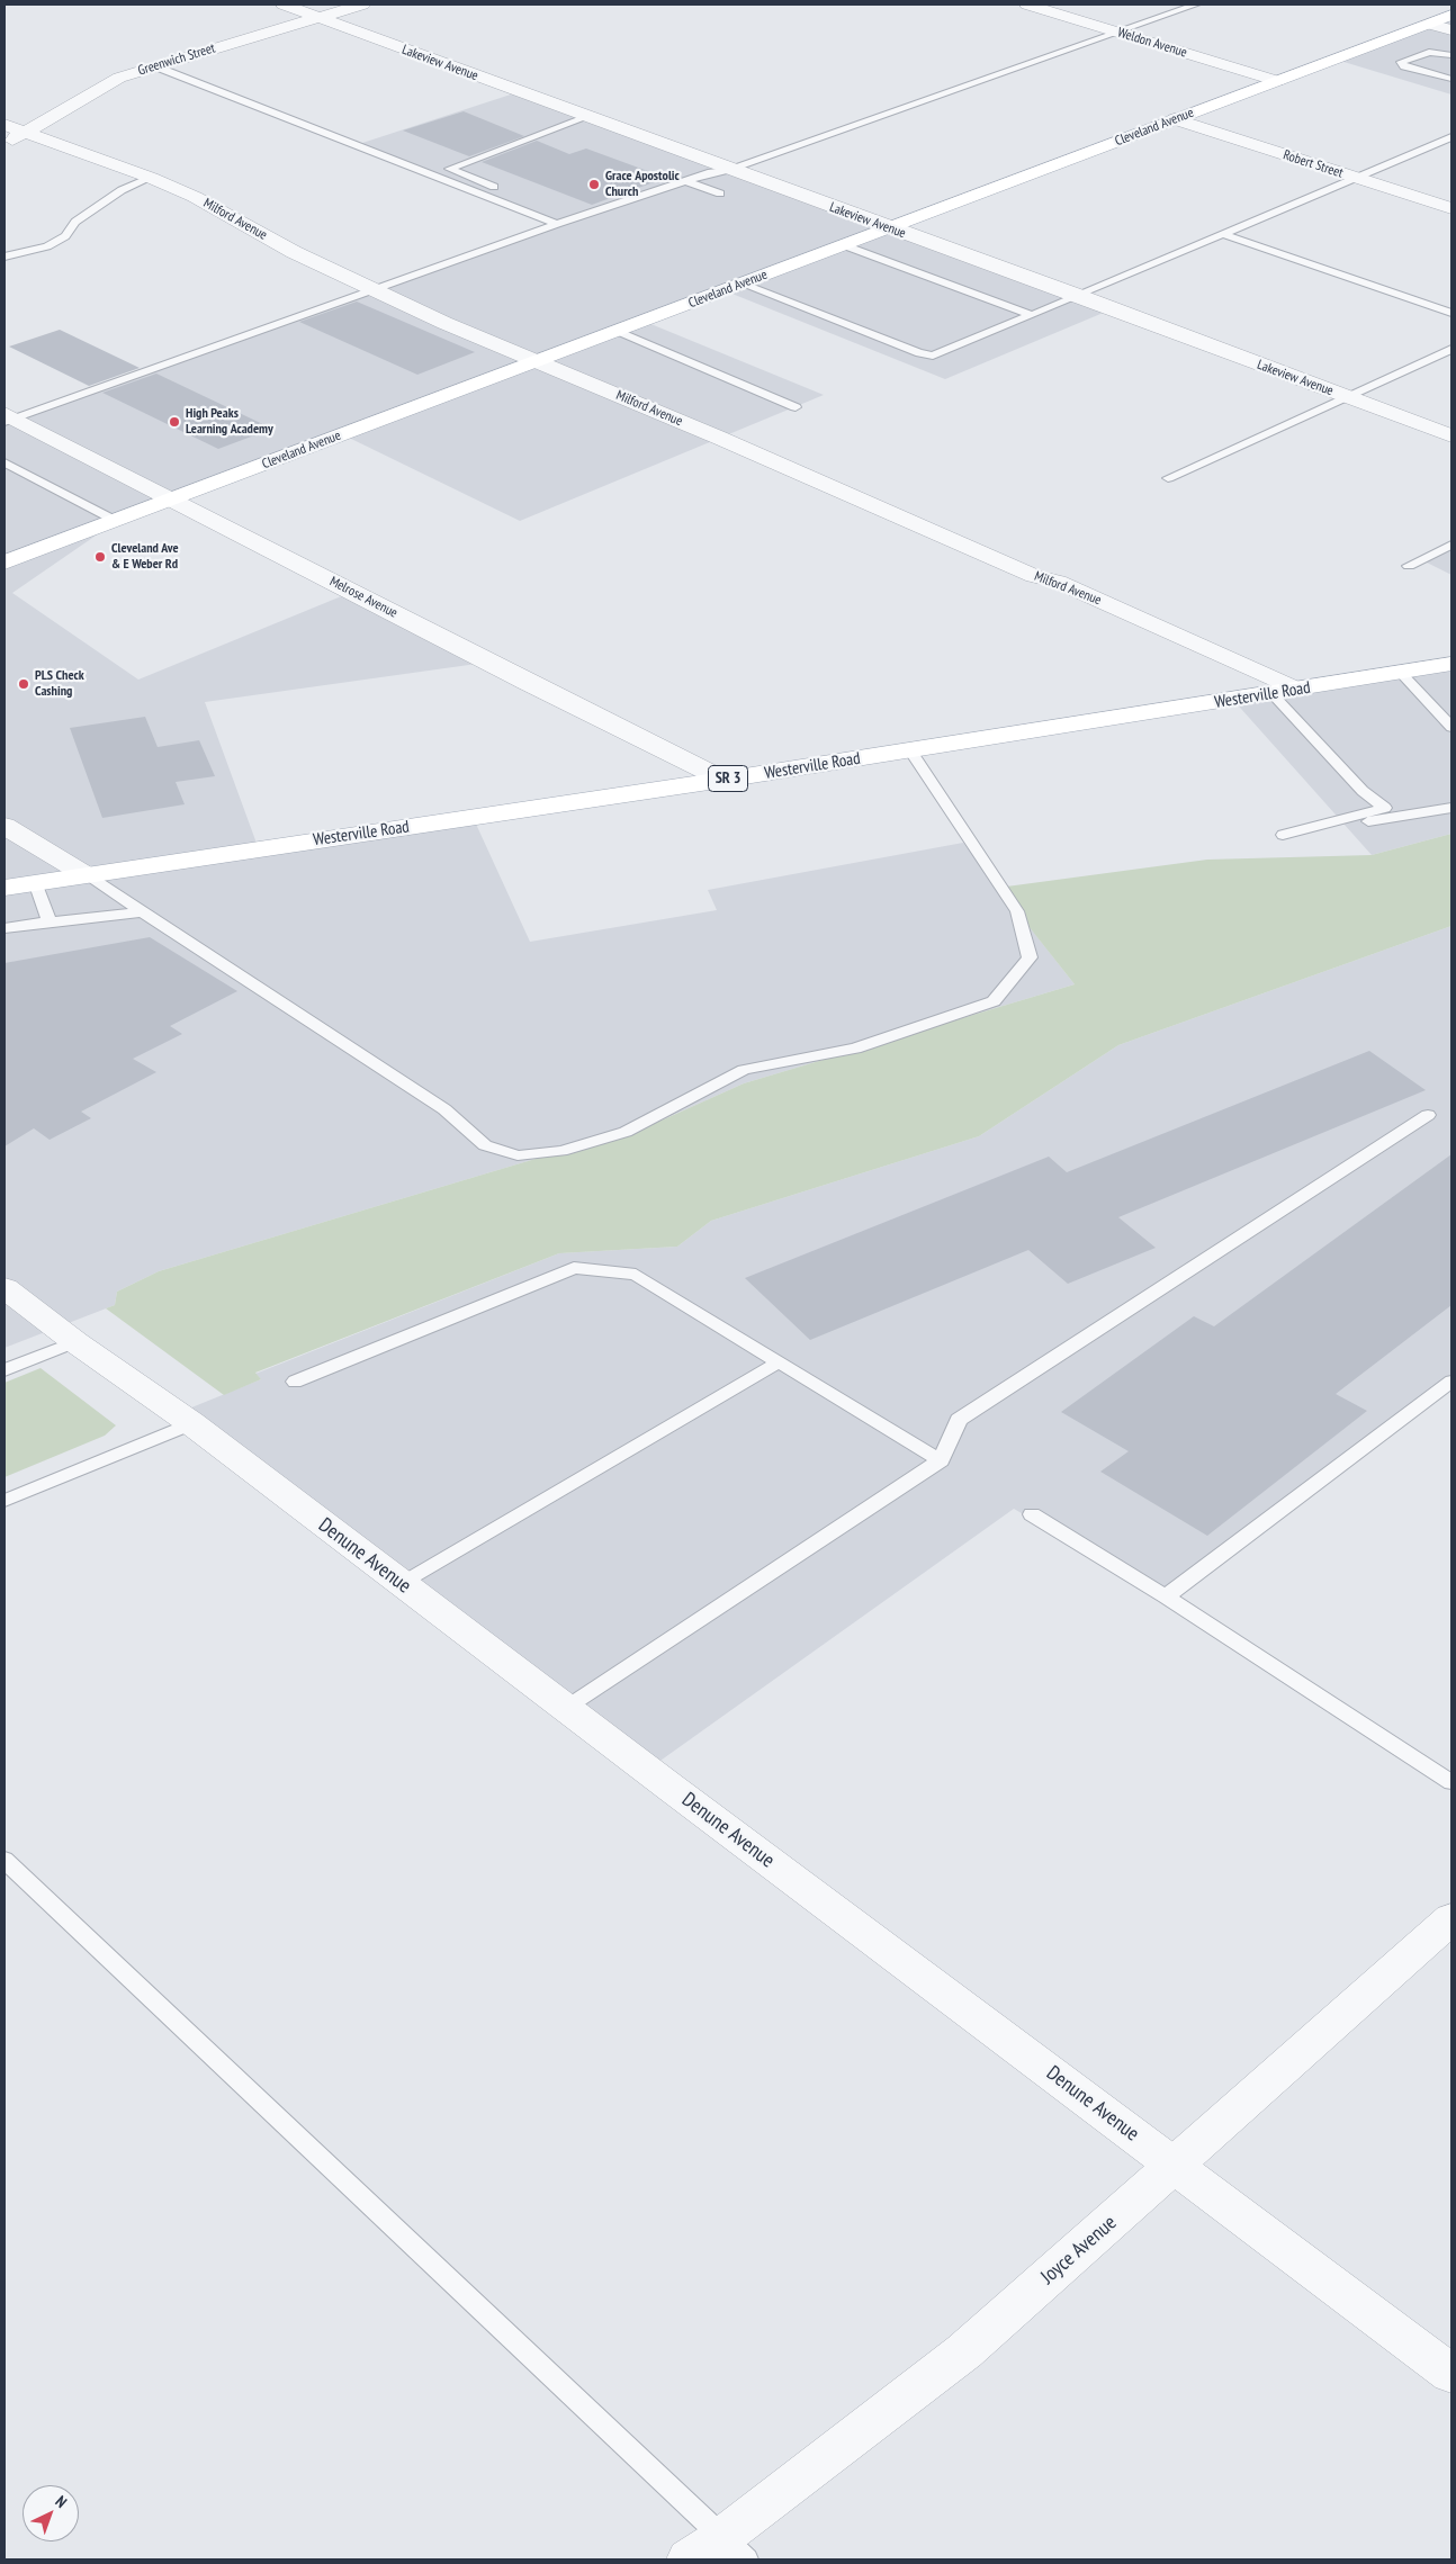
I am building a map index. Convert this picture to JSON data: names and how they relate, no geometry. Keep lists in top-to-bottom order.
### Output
{
  "streets": {
    "main road": ["Cleveland Avenue", "Westerville Road", "SR 3"],
    "street": [
      "Weldon Avenue",
      "Greenwich Street",
      "Lakeview Avenue",
      "Robert Street",
      "Milford Avenue",
      "Melrose Avenue",
      "Denune Avenue",
      "Joyce Avenue"
    ]
  },
  "crossings": [
    ["Weldon Avenue", "Cleveland Avenue"],
    ["Greenwich Street", "Lakeview Avenue"],
    ["Greenwich Street", "Milford Avenue"],
    ["Lakeview Avenue", "Cleveland Avenue"],
    ["Cleveland Avenue", "Robert Street"],
    ["Cleveland Avenue", "Milford Avenue"],
    ["Cleveland Avenue", "Melrose Avenue"],
    ["Milford Avenue", "Westerville Road"],
    ["Melrose Avenue", "Westerville Road"],
    ["Denune Avenue", "Joyce Avenue"]
  ],
  "places": [
    "Grace Apostolic Church",
    "High Peaks Learning Academy",
    "Cleveland Ave & E Weber Rd",
    "PLS Check Cashing"
  ],
  "north": "top right"
}
